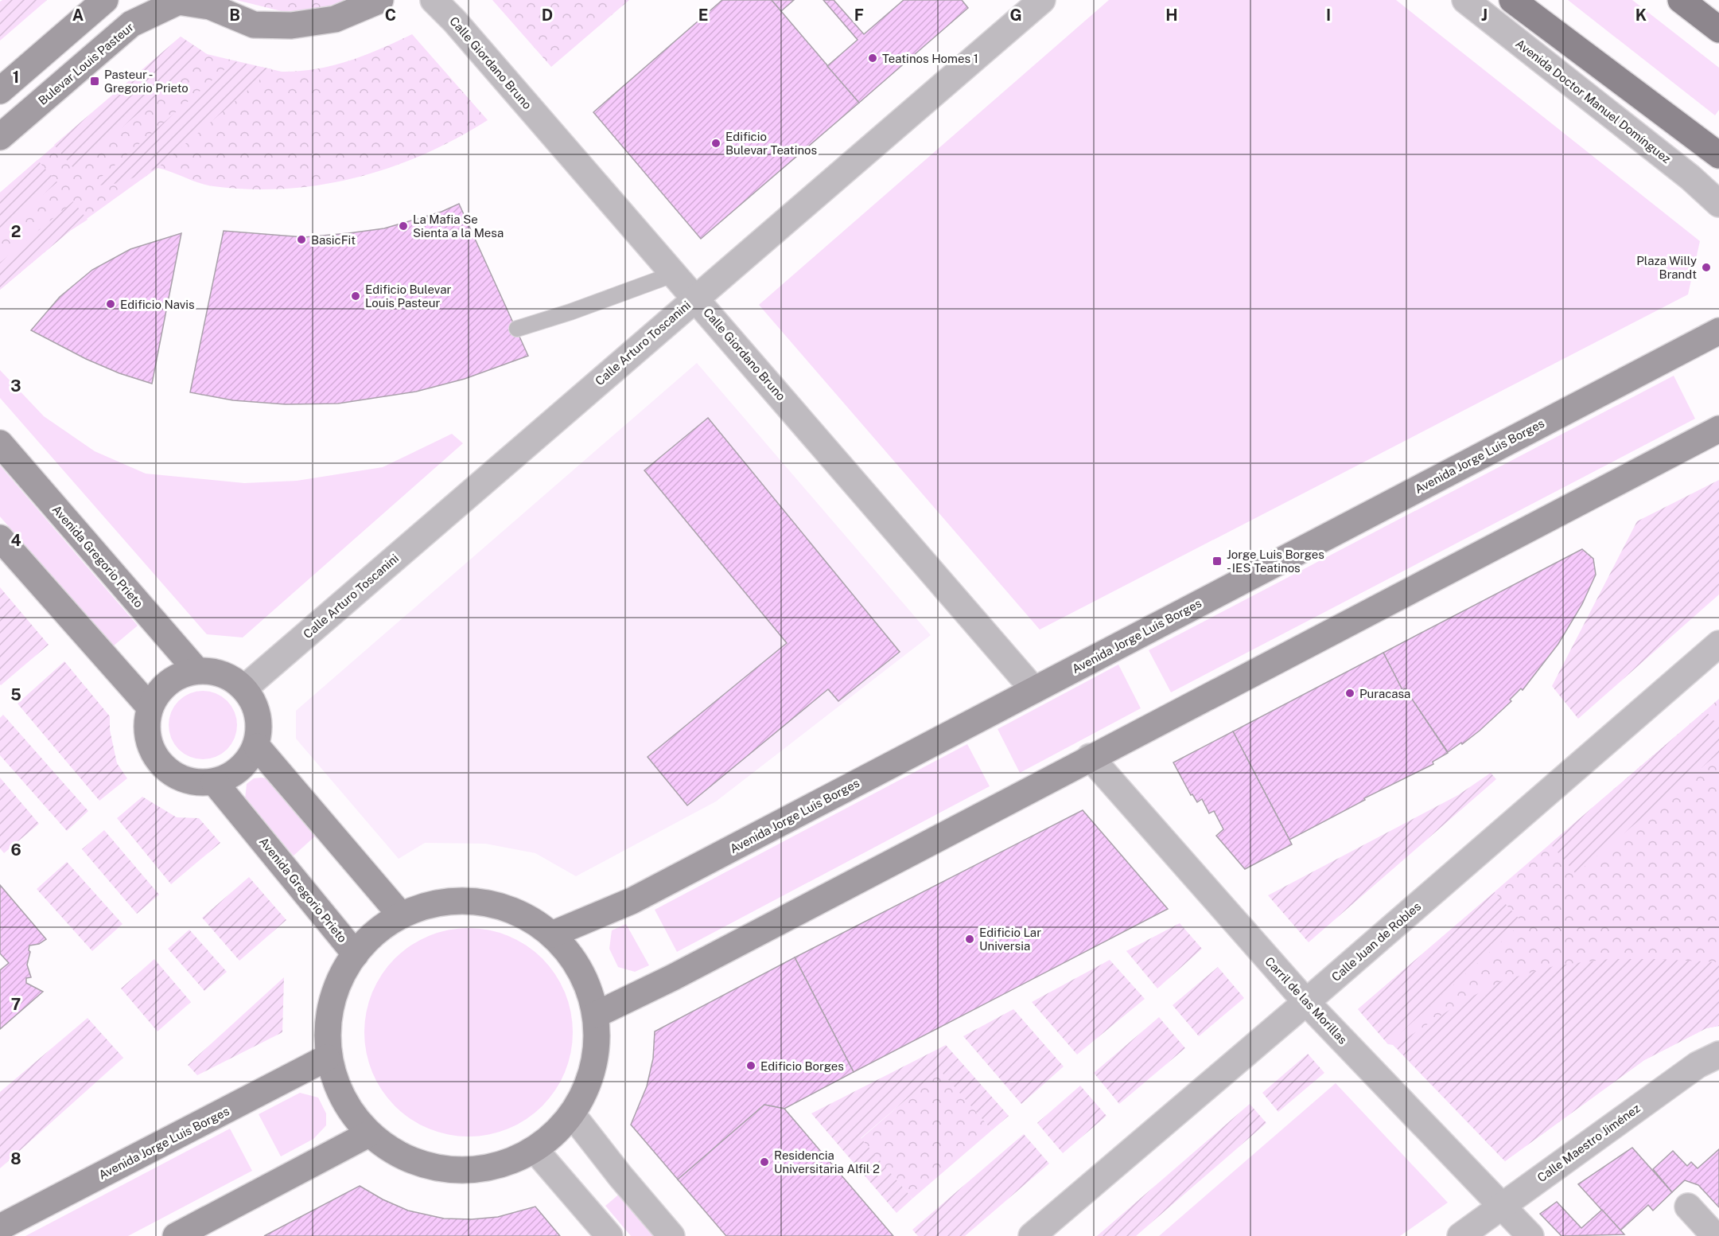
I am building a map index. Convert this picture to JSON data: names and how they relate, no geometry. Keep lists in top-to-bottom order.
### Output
{
  "streets": {
    "main road": ["Bulevar Louis Pasteur", "Avenida Jorge Luis Borges", "Avenida Gregorio Prieto"],
    "street": [
      "Calle Giordano Bruno",
      "Avenida Doctor Manuel Domínguez",
      "Calle Arturo Toscanini",
      "Calle Juan de Robles",
      "Carril de las Morillas",
      "Calle Maestro Jiménez"
    ]
  },
  "crossings": [
    ["Calle Giordano Bruno", "Calle Arturo Toscanini"],
    ["Calle Giordano Bruno", "Avenida Jorge Luis Borges"],
    ["Calle Arturo Toscanini", "Avenida Gregorio Prieto"],
    ["Calle Juan de Robles", "Carril de las Morillas"],
    ["Carril de las Morillas", "Calle Maestro Jiménez"]
  ],
  "places": {
    "other": [
      "Teatinos Homes 1",
      "Edificio Bulevar Teatinos",
      "La Mafia Se Sienta a la Mesa",
      "BasicFit",
      "Plaza Willy Brandt",
      "Edificio Bulevar Louis Pasteur",
      "Edificio Navis",
      "Puracasa",
      "Edificio Lar Universia",
      "Edificio Borges",
      "Residencia Universitaria Alfil 2"
    ],
    "transit": ["Pasteur - Gregorio Prieto", "Jorge Luis Borges - IES Teatinos"]
  },
  "grid": {
    "columns": [
      "A",
      "B",
      "C",
      "D",
      "E",
      "F",
      "G",
      "H",
      "I",
      "J",
      "K"
    ],
    "rows": [
      "1",
      "2",
      "3",
      "4",
      "5",
      "6",
      "7",
      "8"
    ]
  }
}
